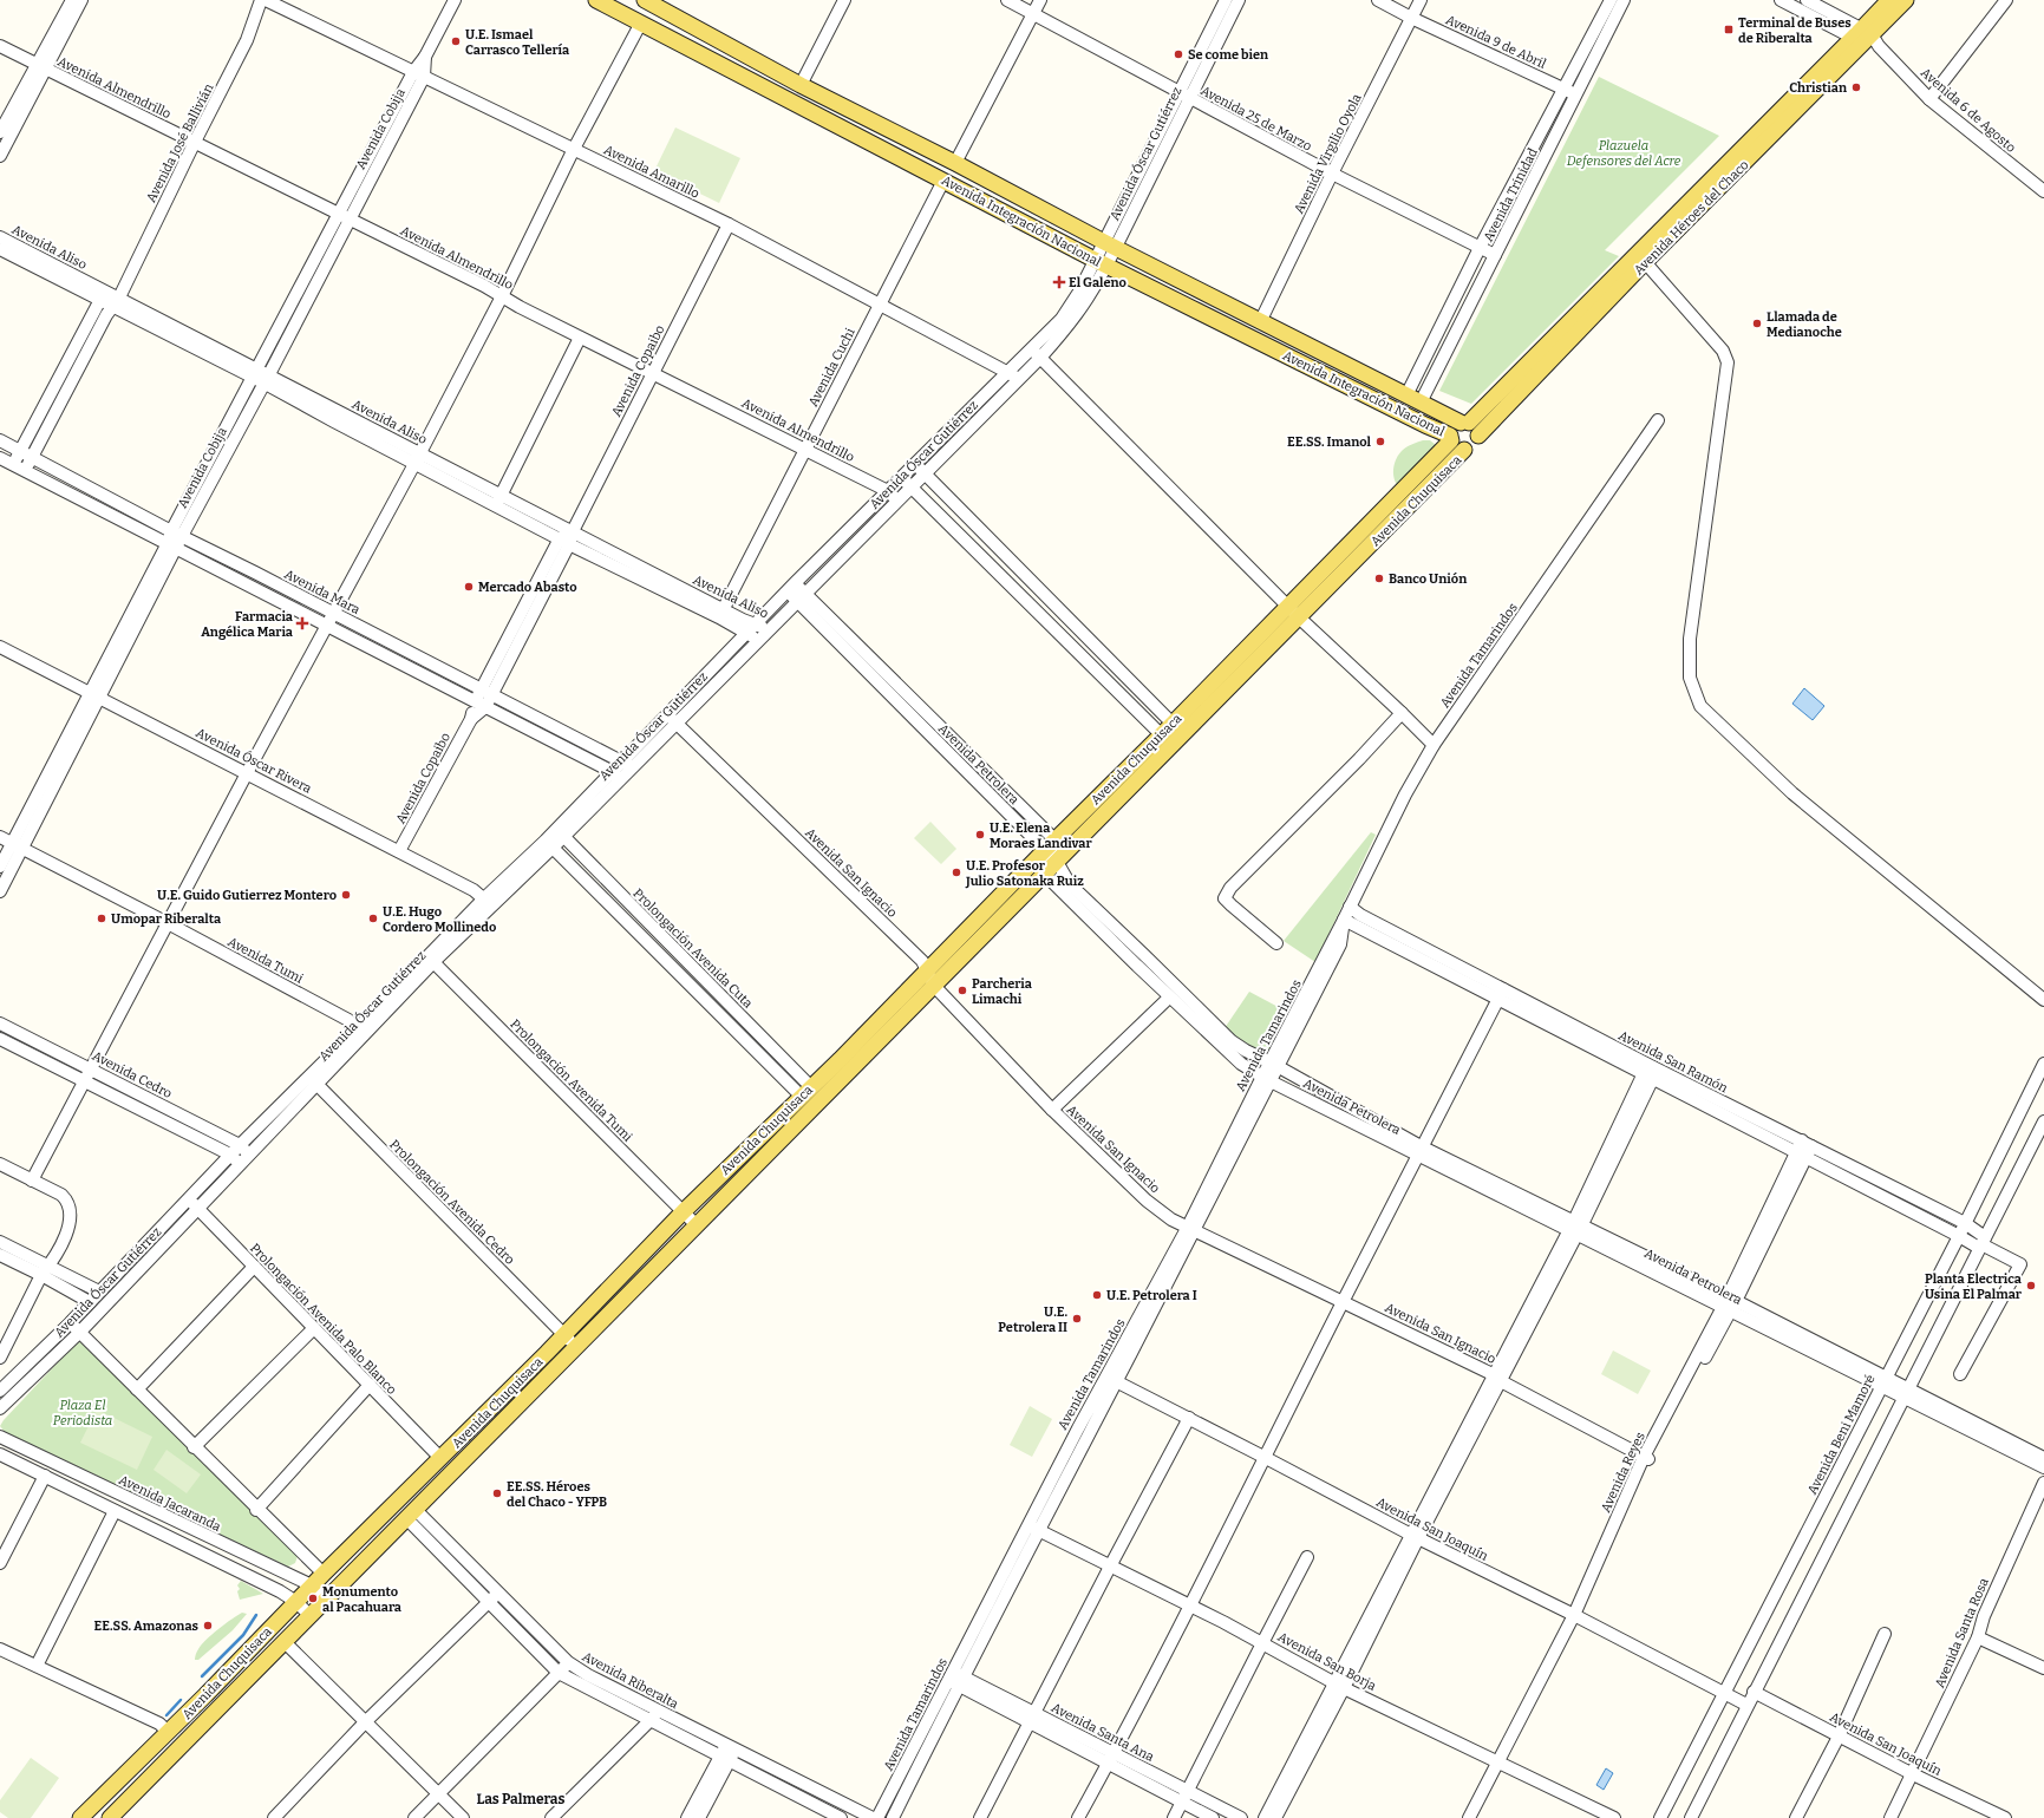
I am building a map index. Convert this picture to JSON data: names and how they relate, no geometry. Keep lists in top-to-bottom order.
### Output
{
  "streets": {
    "main road": ["Avenida Héroes del Chaco", "Avenida Integración Nacional", "Avenida Chuquisaca"],
    "street": [
      "Avenida 9 de Abril",
      "Avenida Almendrillo",
      "Avenida 6 de Agosto",
      "Avenida 25 de Marzo",
      "Avenida Cobija",
      "Avenida José Ballivián",
      "Avenida Óscar Gutiérrez",
      "Avenida Virgilio Oyola",
      "Avenida Amarillo",
      "Avenida Trinidad",
      "Avenida Aliso",
      "Avenida Cuchi",
      "Avenida Copaibo",
      "Avenida Mara",
      "Avenida Tamarindos",
      "Avenida Óscar Rivera",
      "Avenida Petrolera",
      "Avenida San Ignacio",
      "Prolongación Avenida Cuta",
      "Avenida Tumi",
      "Avenida San Ramón",
      "Avenida Cedro",
      "Prolongación Avenida Tumi",
      "Prolongación Avenida Cedro",
      "Prolongación Avenida Palo Blanco",
      "Avenida Beni Mamoré",
      "Avenida Reyes",
      "Avenida Jacaranda",
      "Avenida San Joaquín",
      "Avenida Santa Rosa",
      "Avenida San Borja",
      "Avenida Riberalta",
      "Avenida Santa Ana"
    ]
  },
  "crossings": [
    ["Avenida 9 de Abril", "Avenida Virgilio Oyola"],
    ["Avenida 9 de Abril", "Avenida Trinidad"],
    ["Avenida Almendrillo", "Avenida Cobija"],
    ["Avenida Almendrillo", "Avenida José Ballivián"],
    ["Avenida Almendrillo", "Avenida Óscar Gutiérrez"],
    ["Avenida Almendrillo", "Avenida Cuchi"],
    ["Avenida Almendrillo", "Avenida Copaibo"],
    ["Avenida 6 de Agosto", "Avenida Héroes del Chaco"],
    ["Avenida 25 de Marzo", "Avenida Óscar Gutiérrez"],
    ["Avenida 25 de Marzo", "Avenida Virgilio Oyola"],
    ["Avenida 25 de Marzo", "Avenida Trinidad"],
    ["Avenida Cobija", "Avenida Amarillo"],
    ["Avenida Cobija", "Avenida Aliso"],
    ["Avenida Cobija", "Avenida Mara"],
    ["Avenida Cobija", "Avenida Óscar Rivera"],
    ["Avenida Cobija", "Avenida Tumi"],
    ["Avenida José Ballivián", "Avenida Amarillo"],
    ["Avenida José Ballivián", "Avenida Aliso"],
    ["Avenida José Ballivián", "Avenida Mara"],
    ["Avenida Óscar Gutiérrez", "Avenida Amarillo"],
    ["Avenida Óscar Gutiérrez", "Avenida Integración Nacional"],
    ["Avenida Óscar Gutiérrez", "Avenida Aliso"],
    ["Avenida Óscar Gutiérrez", "Avenida Mara"],
    ["Avenida Óscar Gutiérrez", "Avenida Óscar Rivera"],
    ["Avenida Óscar Gutiérrez", "Avenida Petrolera"],
    ["Avenida Óscar Gutiérrez", "Avenida San Ignacio"],
    ["Avenida Óscar Gutiérrez", "Prolongación Avenida Cuta"],
    ["Avenida Óscar Gutiérrez", "Avenida Tumi"],
    ["Avenida Óscar Gutiérrez", "Avenida Cedro"],
    ["Avenida Óscar Gutiérrez", "Prolongación Avenida Tumi"],
    ["Avenida Óscar Gutiérrez", "Prolongación Avenida Cedro"],
    ["Avenida Óscar Gutiérrez", "Prolongación Avenida Palo Blanco"],
    ["Avenida Virgilio Oyola", "Avenida Integración Nacional"],
    ["Avenida Amarillo", "Avenida Cuchi"],
    ["Avenida Amarillo", "Avenida Copaibo"],
    ["Avenida Trinidad", "Avenida Integración Nacional"],
    ["Avenida Héroes del Chaco", "Avenida Integración Nacional"],
    ["Avenida Héroes del Chaco", "Avenida Chuquisaca"],
    ["Avenida Integración Nacional", "Avenida Cuchi"],
    ["Avenida Integración Nacional", "Avenida Chuquisaca"],
    ["Avenida Aliso", "Avenida Cuchi"],
    ["Avenida Aliso", "Avenida Copaibo"],
    ["Avenida Copaibo", "Avenida Mara"],
    ["Avenida Copaibo", "Avenida Óscar Rivera"],
    ["Avenida Chuquisaca", "Avenida Petrolera"],
    ["Avenida Chuquisaca", "Avenida San Ignacio"],
    ["Avenida Chuquisaca", "Prolongación Avenida Cuta"],
    ["Avenida Chuquisaca", "Prolongación Avenida Tumi"],
    ["Avenida Chuquisaca", "Prolongación Avenida Cedro"],
    ["Avenida Chuquisaca", "Prolongación Avenida Palo Blanco"],
    ["Avenida Chuquisaca", "Avenida Jacaranda"],
    ["Avenida Chuquisaca", "Avenida Riberalta"],
    ["Avenida Tamarindos", "Avenida Petrolera"],
    ["Avenida Tamarindos", "Avenida San Ignacio"],
    ["Avenida Tamarindos", "Avenida San Ramón"],
    ["Avenida Tamarindos", "Avenida San Joaquín"],
    ["Avenida Tamarindos", "Avenida San Borja"],
    ["Avenida Tamarindos", "Avenida Santa Ana"],
    ["Avenida Petrolera", "Avenida Beni Mamoré"],
    ["Avenida Petrolera", "Avenida Reyes"],
    ["Avenida San Ignacio", "Avenida Reyes"],
    ["Avenida San Ramón", "Avenida Beni Mamoré"],
    ["Avenida San Ramón", "Avenida Reyes"],
    ["Avenida Beni Mamoré", "Avenida San Joaquín"],
    ["Avenida Reyes", "Avenida San Joaquín"],
    ["Avenida Reyes", "Avenida San Borja"],
    ["Avenida San Joaquín", "Avenida Santa Rosa"]
  ],
  "districts": ["Las Palmeras"],
  "parks": ["Plazuela Defensores del Acre", "Plaza El Periodista"],
  "places": {
    "transit": ["Terminal de Buses de Riberalta"],
    "other": [
      "U.E. Ismael Carrasco Tellería",
      "Se come bien",
      "Christian",
      "Llamada de Medianoche",
      "EE.SS. Imanol",
      "Banco Unión",
      "Mercado Abasto",
      "U.E. Elena Moraes Landivar",
      "U.E. Profesor Julio Satonaka Ruiz",
      "U.E. Guido Gutierrez Montero",
      "Umopar Riberalta",
      "U.E. Hugo Cordero Mollinedo",
      "Parcheria Limachi",
      "Planta Electrica Usina El Palmar",
      "U.E. Petrolera I",
      "U.E. Petrolera II",
      "EE.SS. Héroes del Chaco - YFPB",
      "Monumento al Pacahuara",
      "EE.SS. Amazonas"
    ],
    "health": ["El Galeno", "Farmacia Angélica Maria"]
  }
}
